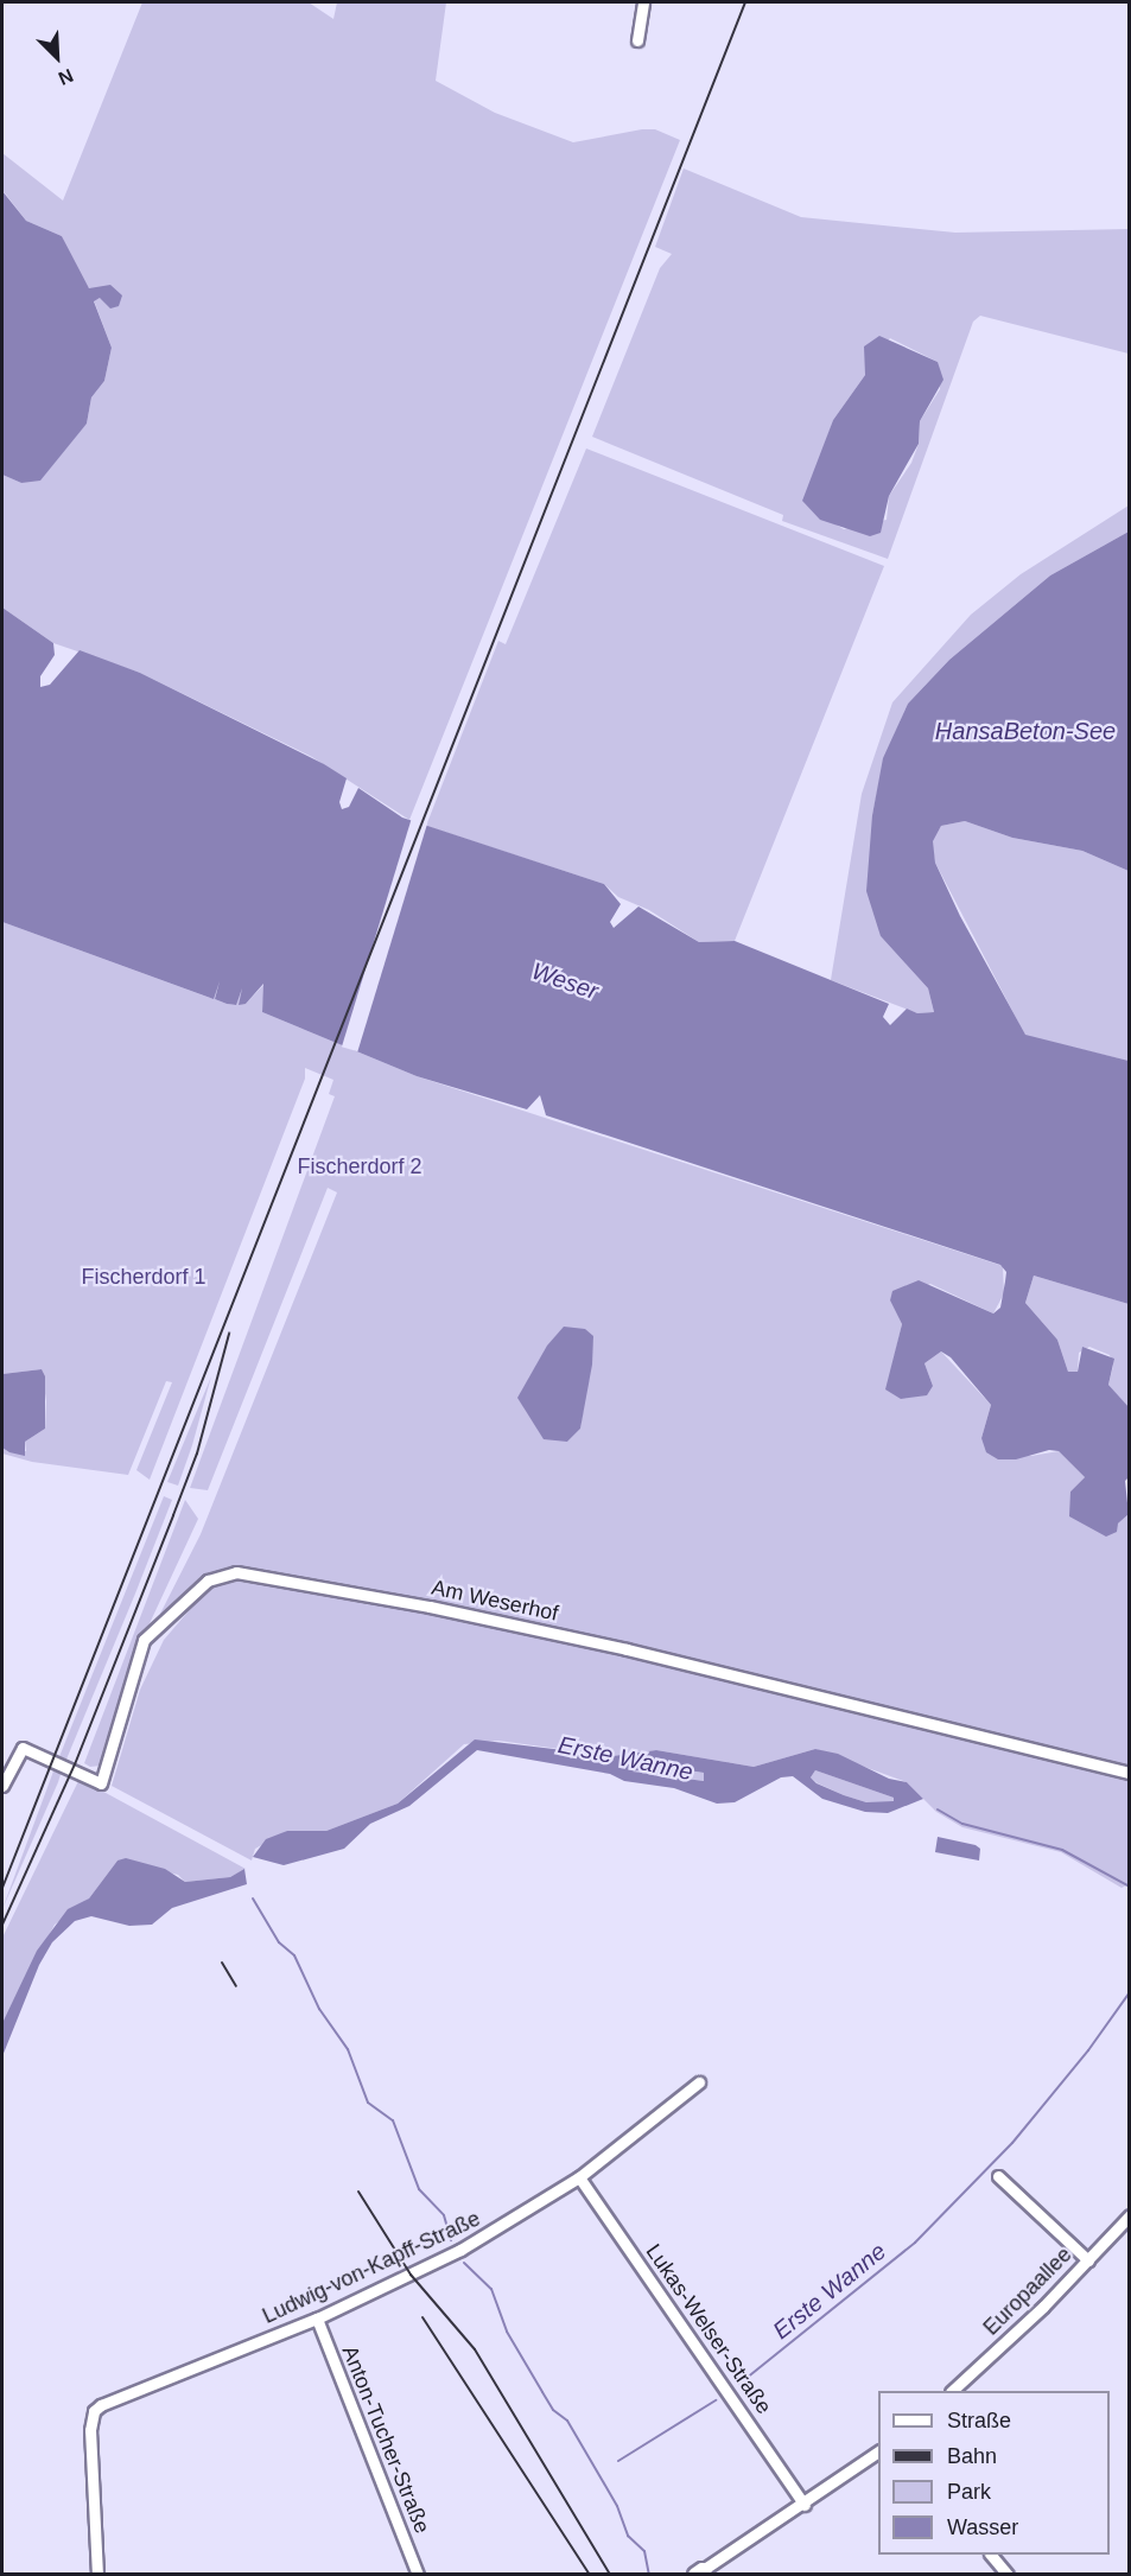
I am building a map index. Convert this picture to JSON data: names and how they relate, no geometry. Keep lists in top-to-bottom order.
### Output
{
  "streets": {
    "street": [
      "Am Weserhof",
      "Ludwig-von-Kapff-Straße",
      "Europaallee",
      "Lukas-Welser-Straße",
      "Anton-Tucher-Straße"
    ]
  },
  "crossings": [
    ["Ludwig-von-Kapff-Straße", "Lukas-Welser-Straße"],
    ["Ludwig-von-Kapff-Straße", "Anton-Tucher-Straße"]
  ],
  "water": ["HansaBeton-See", "Weser", "Erste Wanne"],
  "parks": ["Fischerdorf 2", "Fischerdorf 1"],
  "legend": [
    "Straße",
    "Bahn",
    "Park",
    "Wasser"
  ],
  "north": "bottom right"
}
